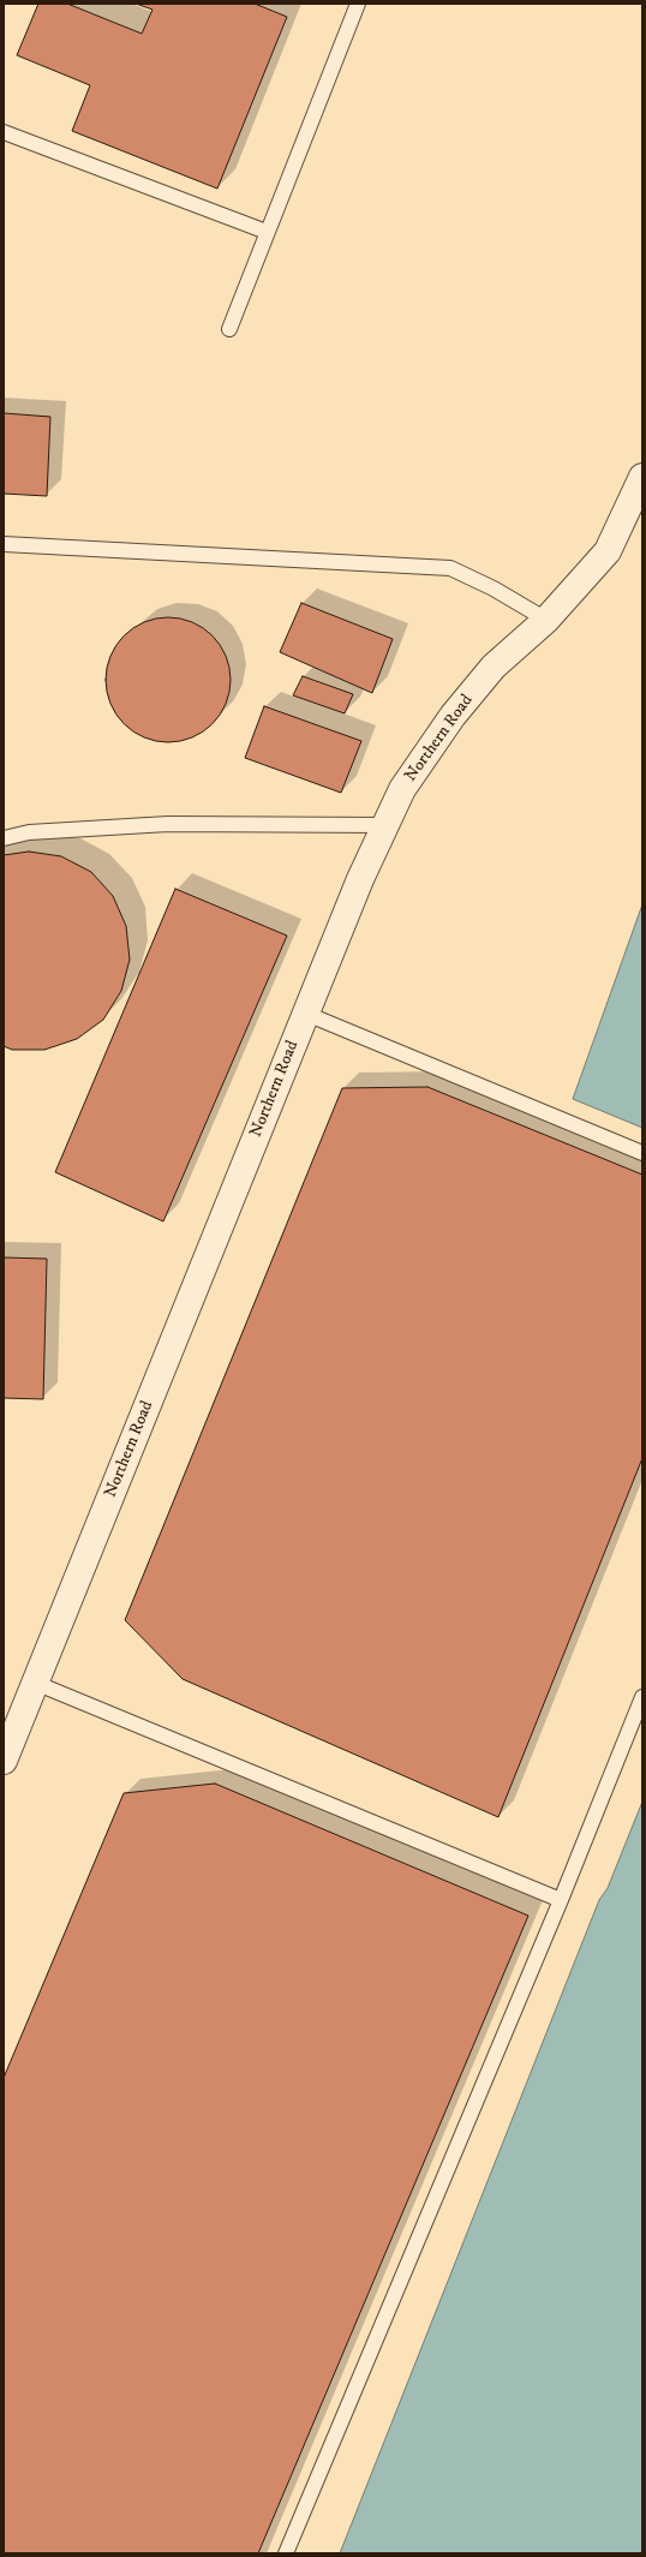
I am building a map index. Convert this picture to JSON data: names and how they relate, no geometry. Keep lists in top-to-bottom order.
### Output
{
  "streets": {
    "street": ["Northern Road"]
  }
}
